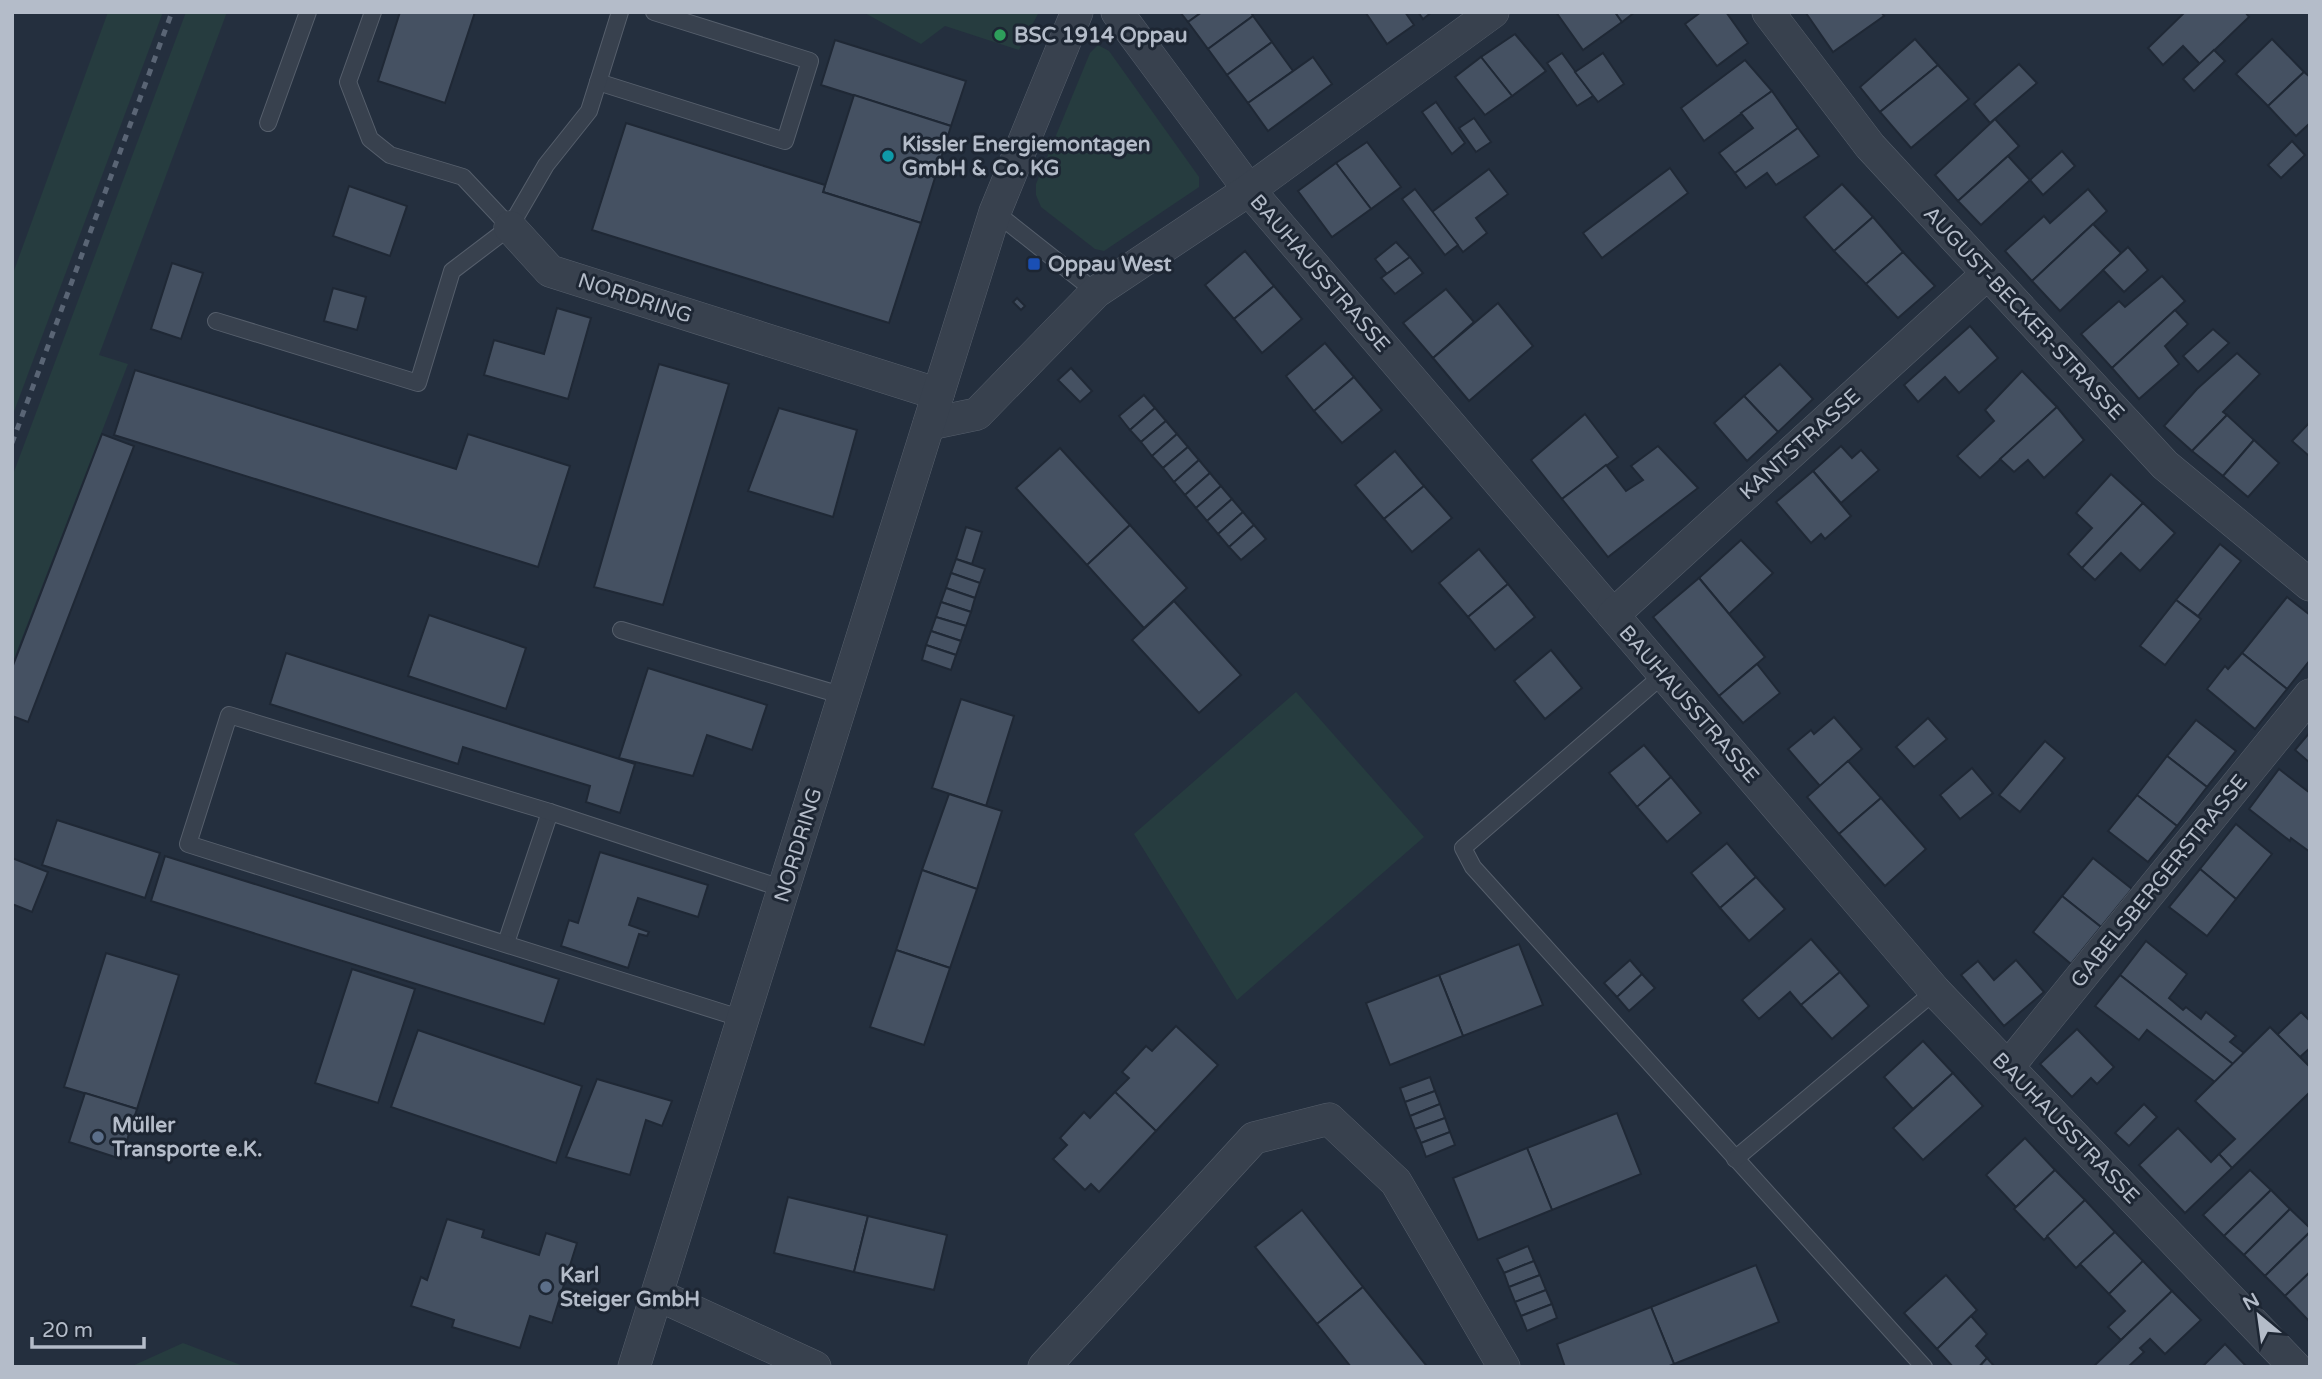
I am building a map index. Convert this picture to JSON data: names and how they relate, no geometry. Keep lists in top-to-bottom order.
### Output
{
  "streets": {
    "street": [
      "BAUHAUSSTRASSE",
      "NORDRING",
      "AUGUST-BECKER-STRASSE",
      "KANTSTRASSE",
      "GABELSBERGERSTRASSE"
    ]
  },
  "crossings": [
    ["BAUHAUSSTRASSE", "KANTSTRASSE"],
    ["BAUHAUSSTRASSE", "GABELSBERGERSTRASSE"],
    ["AUGUST-BECKER-STRASSE", "KANTSTRASSE"]
  ],
  "places": {
    "other": [
      "BSC 1914 Oppau",
      "Kissler Energiemontagen GmbH & Co. KG",
      "Müller Transporte e.K.",
      "Karl Steiger GmbH"
    ],
    "transit": ["Oppau West"]
  },
  "scale_bar": "20 m",
  "north": "top left"
}
